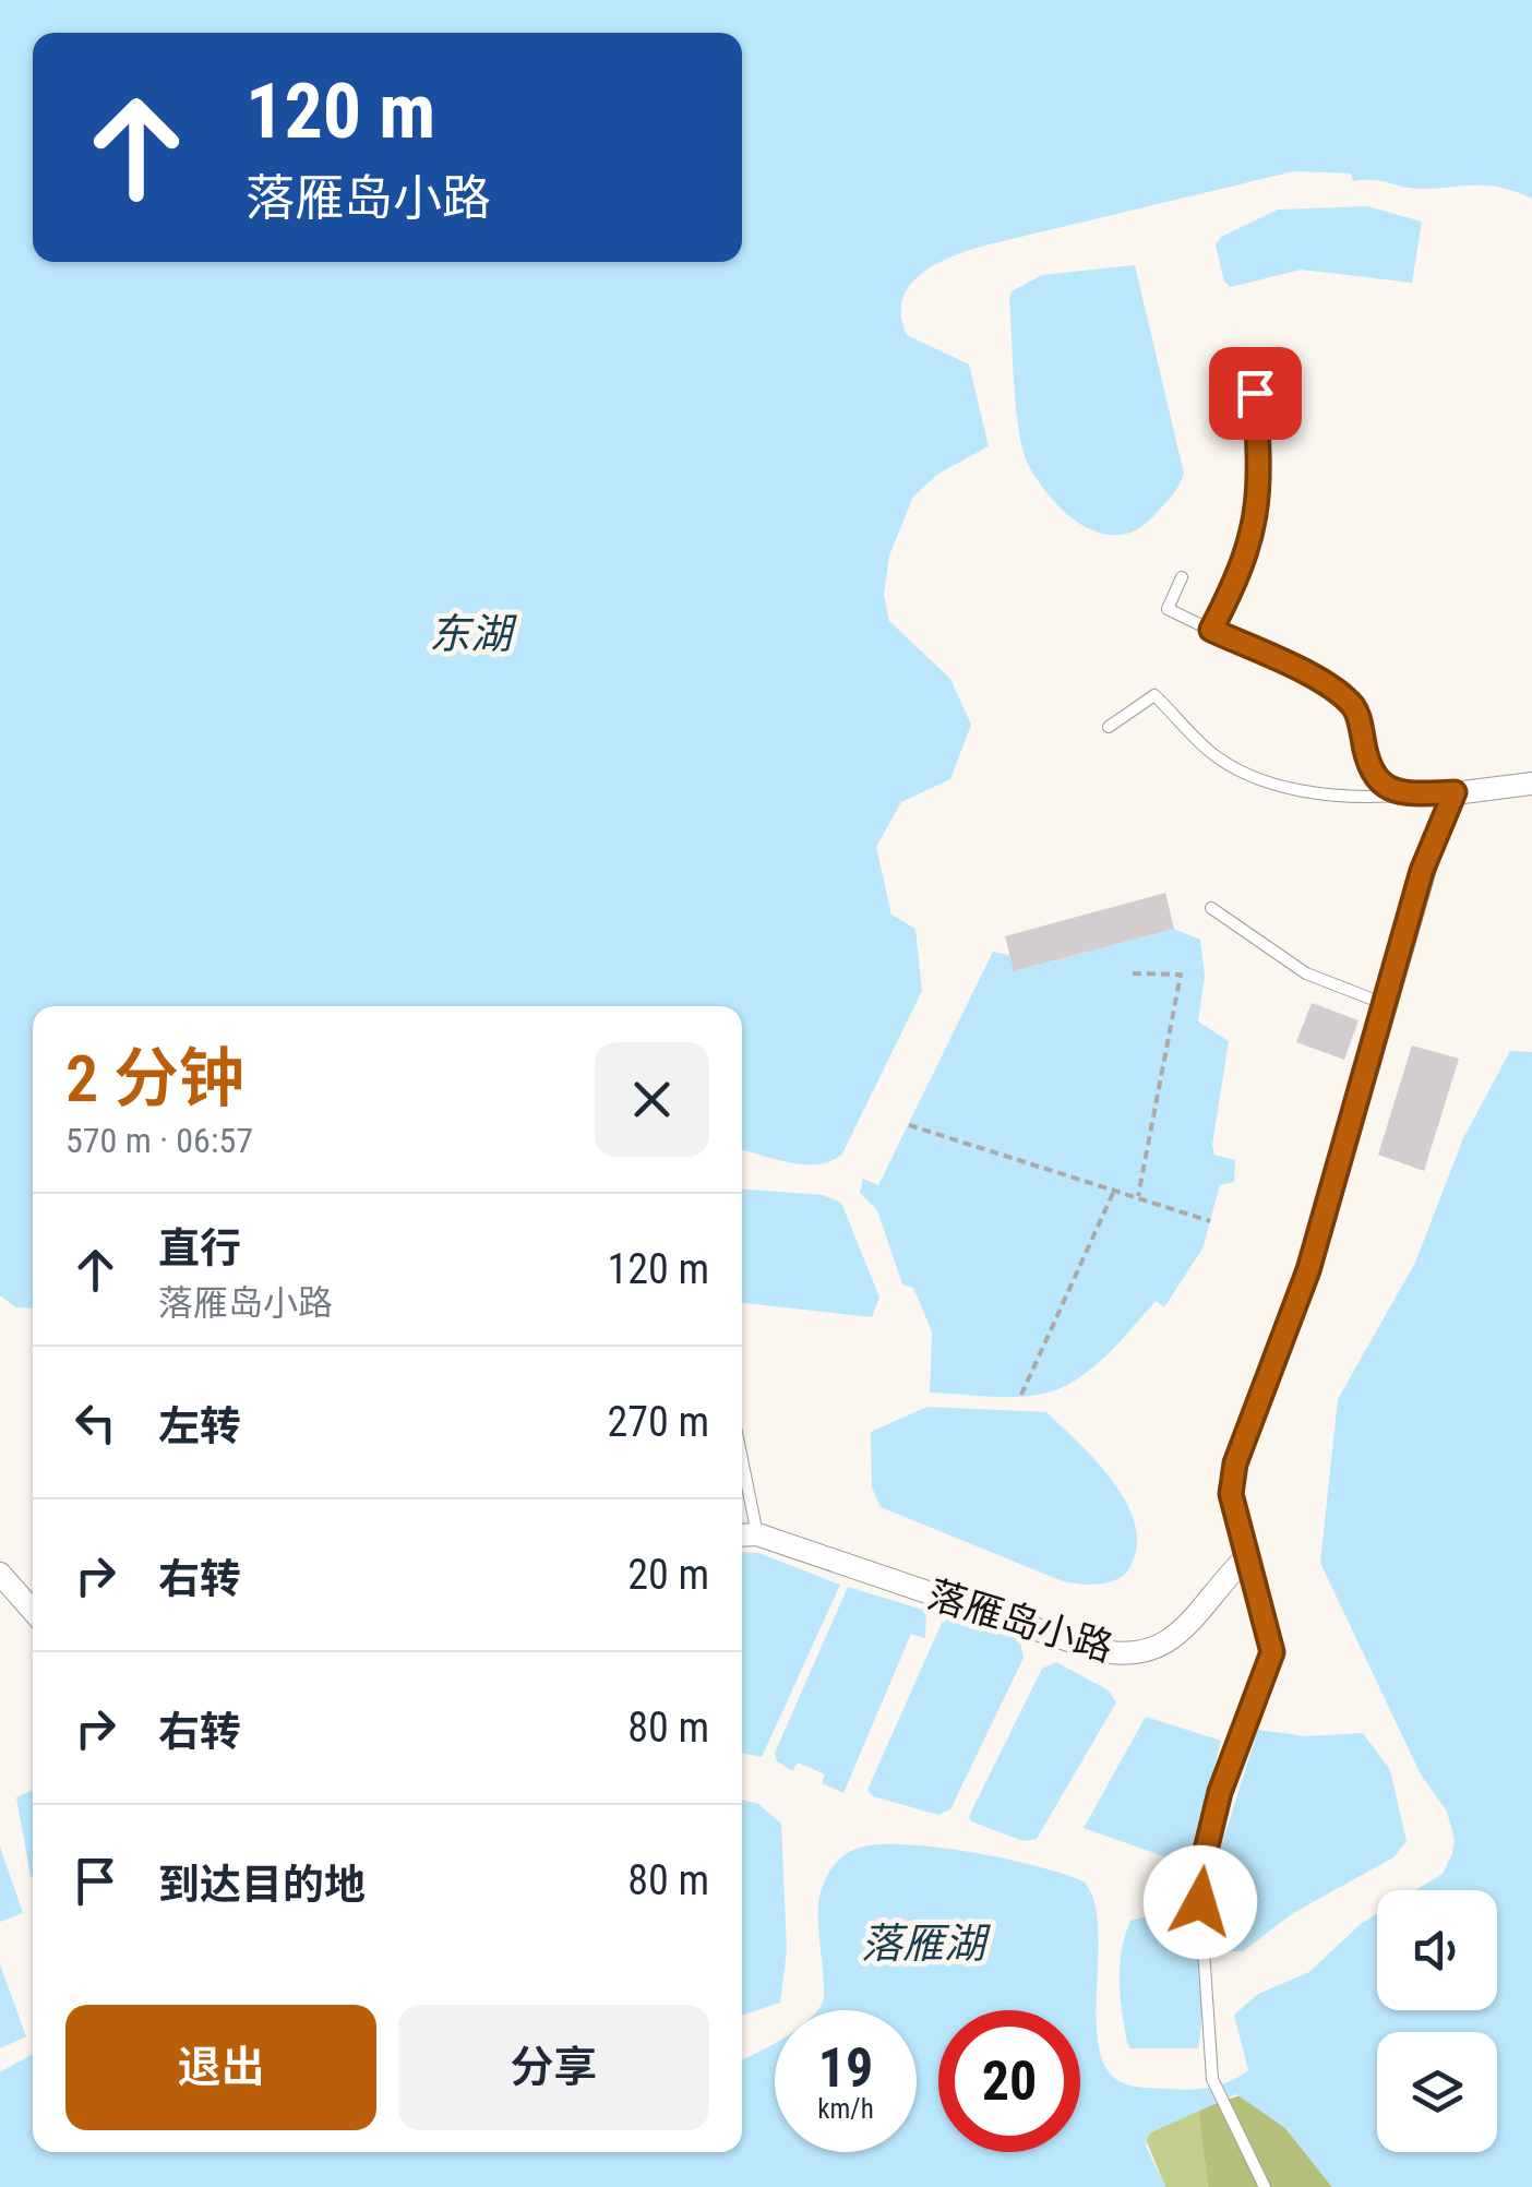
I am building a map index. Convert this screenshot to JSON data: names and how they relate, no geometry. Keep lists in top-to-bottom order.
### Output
{
  "streets": {
    "street": ["落雁岛小路"]
  },
  "water": ["东湖", "落雁湖"],
  "page": {
    "turn": ["120 m", "落雁岛小路"],
    "heading": ["2 分钟", "570 m · 06:57"],
    "list": [
      {
        "name": "直行",
        "note": "落雁岛小路",
        "value": "120 m"
      },
      {
        "name": "左转",
        "value": "270 m"
      },
      {
        "name": "右转",
        "value": "20 m"
      },
      {
        "name": "右转",
        "value": "80 m"
      },
      {
        "name": "到达目的地",
        "value": "80 m"
      }
    ],
    "buttons": ["退出", "分享"],
    "speed": "19 km/h",
    "limit": "20"
  }
}
